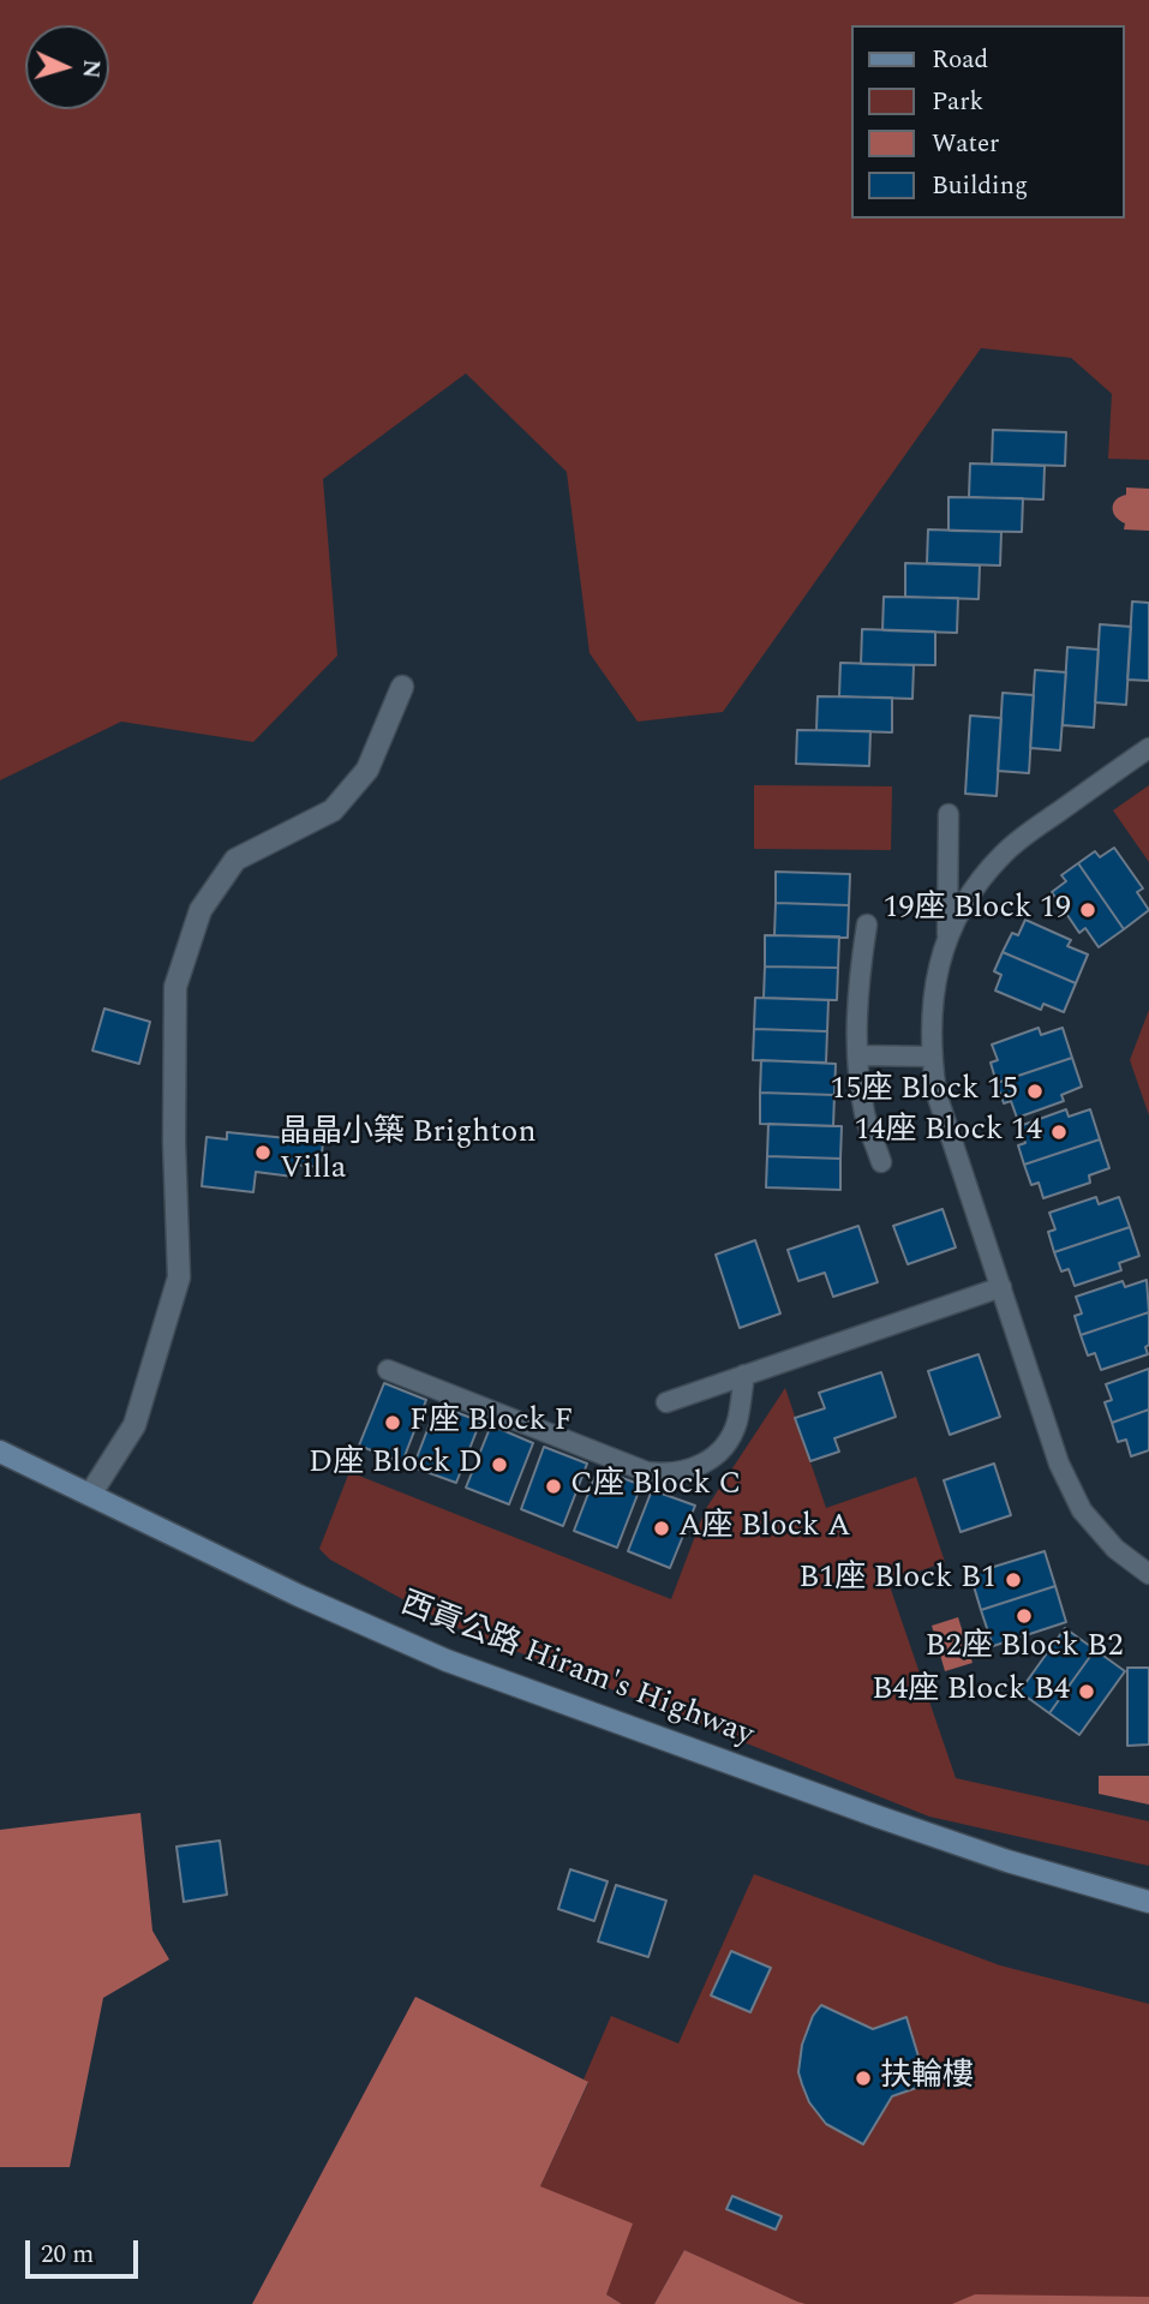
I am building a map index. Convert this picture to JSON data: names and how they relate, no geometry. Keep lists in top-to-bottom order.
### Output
{
  "streets": {
    "main road": ["西貢公路 Hiram's Highway"]
  },
  "places": [
    "19座 Block 19",
    "15座 Block 15",
    "14座 Block 14",
    "晶晶小築 Brighton Villa",
    "F座 Block F",
    "D座 Block D",
    "C座 Block C",
    "A座 Block A",
    "B1座 Block B1",
    "B2座 Block B2",
    "B4座 Block B4",
    "扶輪樓"
  ],
  "legend": [
    "Road",
    "Park",
    "Water",
    "Building"
  ],
  "scale_bar": "20 m",
  "north": "right"
}
